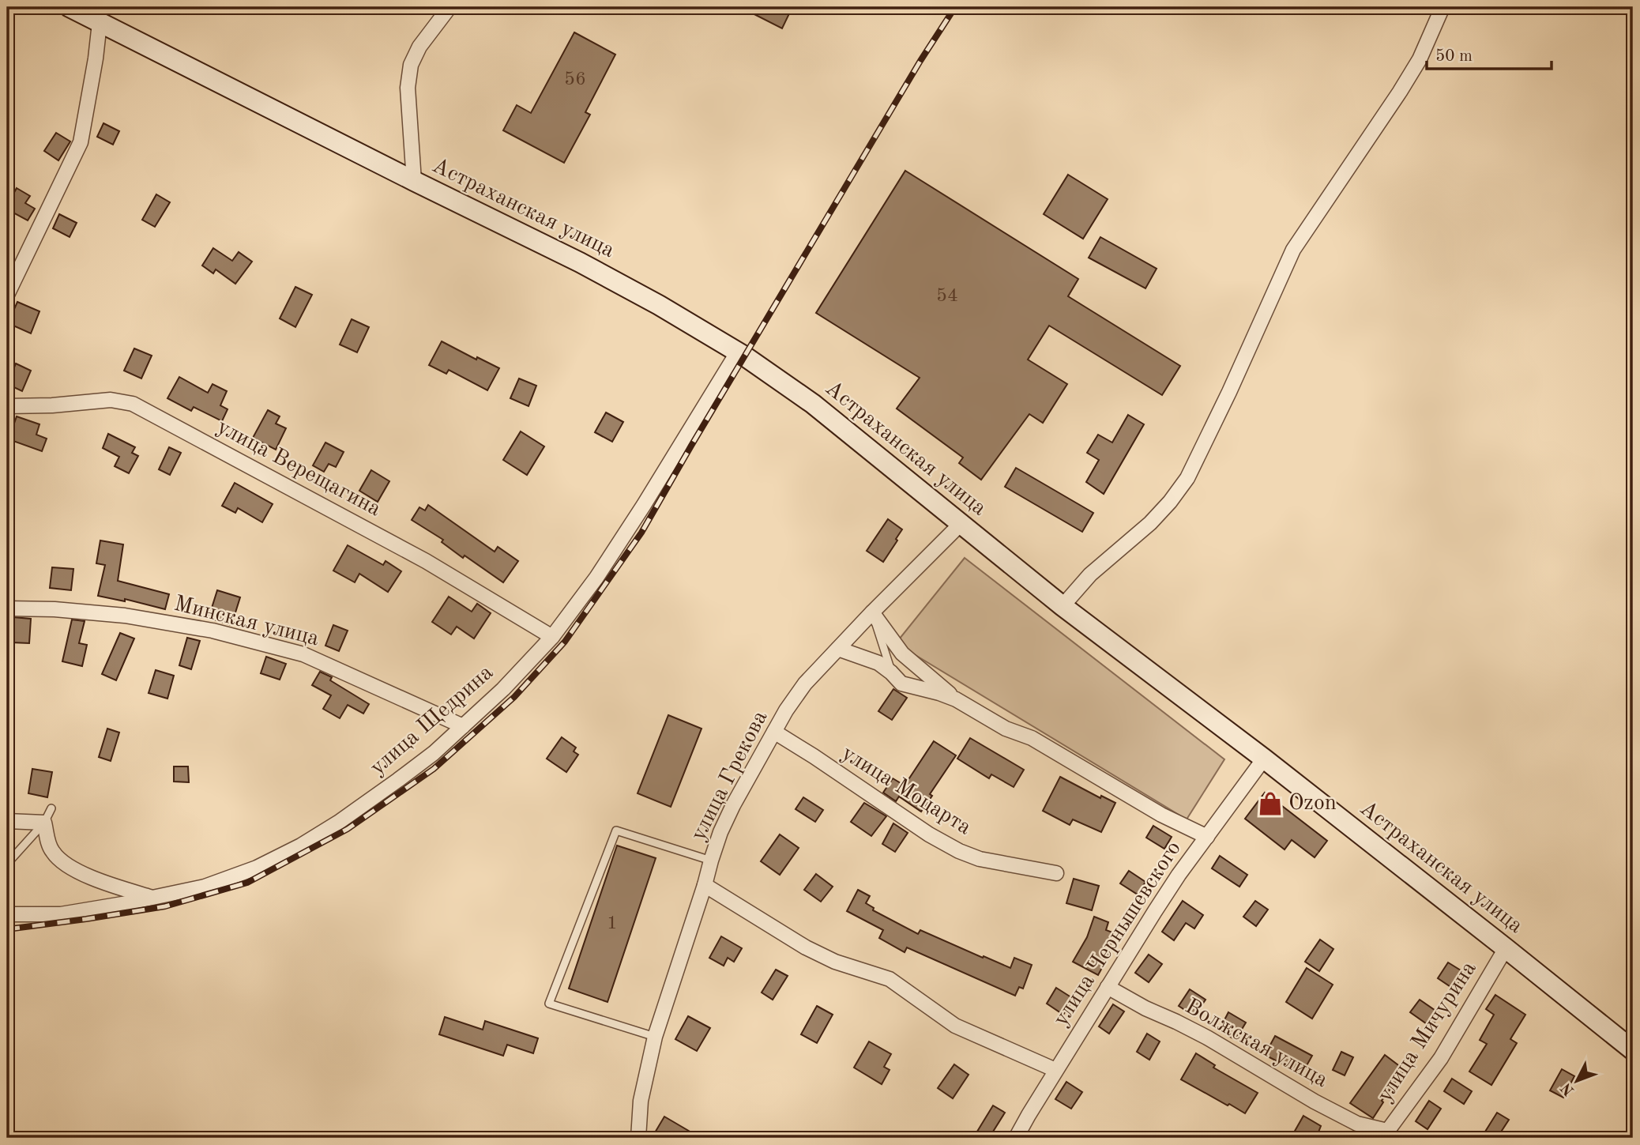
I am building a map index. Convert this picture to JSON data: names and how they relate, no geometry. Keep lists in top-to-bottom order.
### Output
{
  "streets": {
    "main road": ["Астраханская улица"],
    "street": [
      "улица Верещагина",
      "Минская улица",
      "улица Щедрина",
      "улица Грекова",
      "улица Моцарта",
      "улица Чернышевского",
      "улица Мичурина",
      "Волжская улица"
    ]
  },
  "crossings": [
    ["Астраханская улица", "улица Щедрина"],
    ["Астраханская улица", "улица Грекова"],
    ["Астраханская улица", "улица Чернышевского"],
    ["Астраханская улица", "улица Мичурина"],
    ["улица Верещагина", "улица Щедрина"],
    ["Минская улица", "улица Щедрина"],
    ["улица Грекова", "улица Моцарта"],
    ["улица Чернышевского", "Волжская улица"],
    ["улица Мичурина", "Волжская улица"]
  ],
  "places": {
    "shop": ["Ozon"]
  },
  "house_numbers": ["56", "54", "1"],
  "scale_bar": "50 m",
  "north": "bottom left"
}
